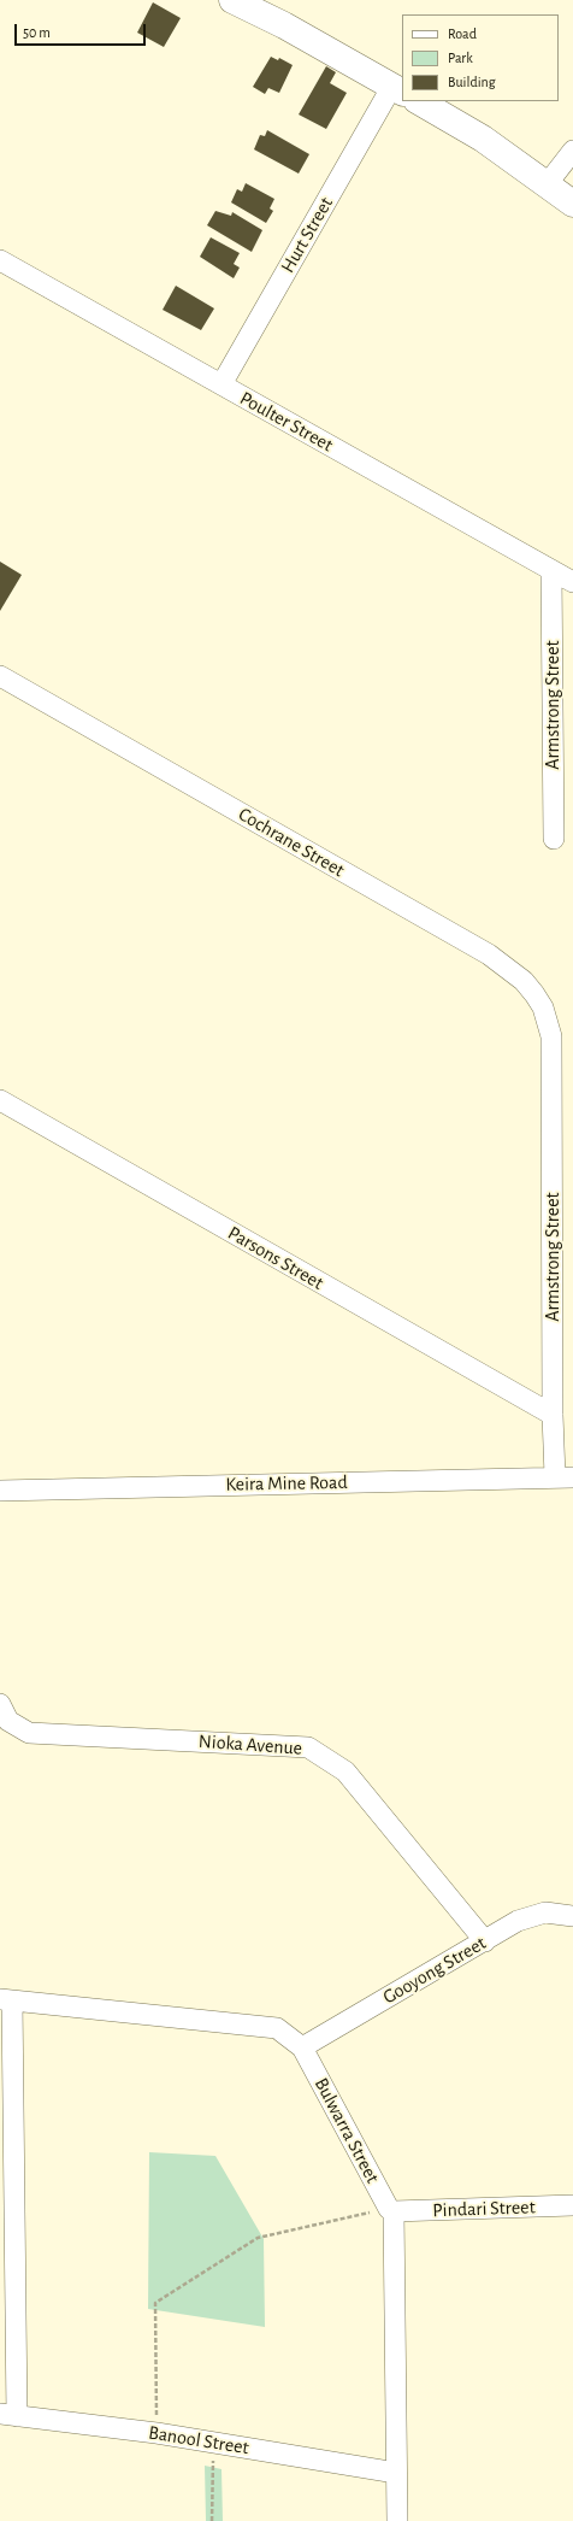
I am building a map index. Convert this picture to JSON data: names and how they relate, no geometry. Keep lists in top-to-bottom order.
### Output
{
  "streets": {
    "street": [
      "Hurt Street",
      "Poulter Street",
      "Armstrong Street",
      "Cochrane Street",
      "Parsons Street",
      "Keira Mine Road",
      "Nioka Avenue",
      "Gooyong Street",
      "Bulwarra Street",
      "Pindari Street",
      "Banool Street"
    ]
  },
  "crossings": [
    ["Hurt Street", "Poulter Street"],
    ["Poulter Street", "Armstrong Street"],
    ["Armstrong Street", "Cochrane Street"],
    ["Armstrong Street", "Parsons Street"],
    ["Armstrong Street", "Keira Mine Road"],
    ["Nioka Avenue", "Gooyong Street"],
    ["Gooyong Street", "Bulwarra Street"],
    ["Bulwarra Street", "Pindari Street"],
    ["Bulwarra Street", "Banool Street"]
  ],
  "legend": ["Road", "Park", "Building"],
  "scale_bar": "50 m"
}
